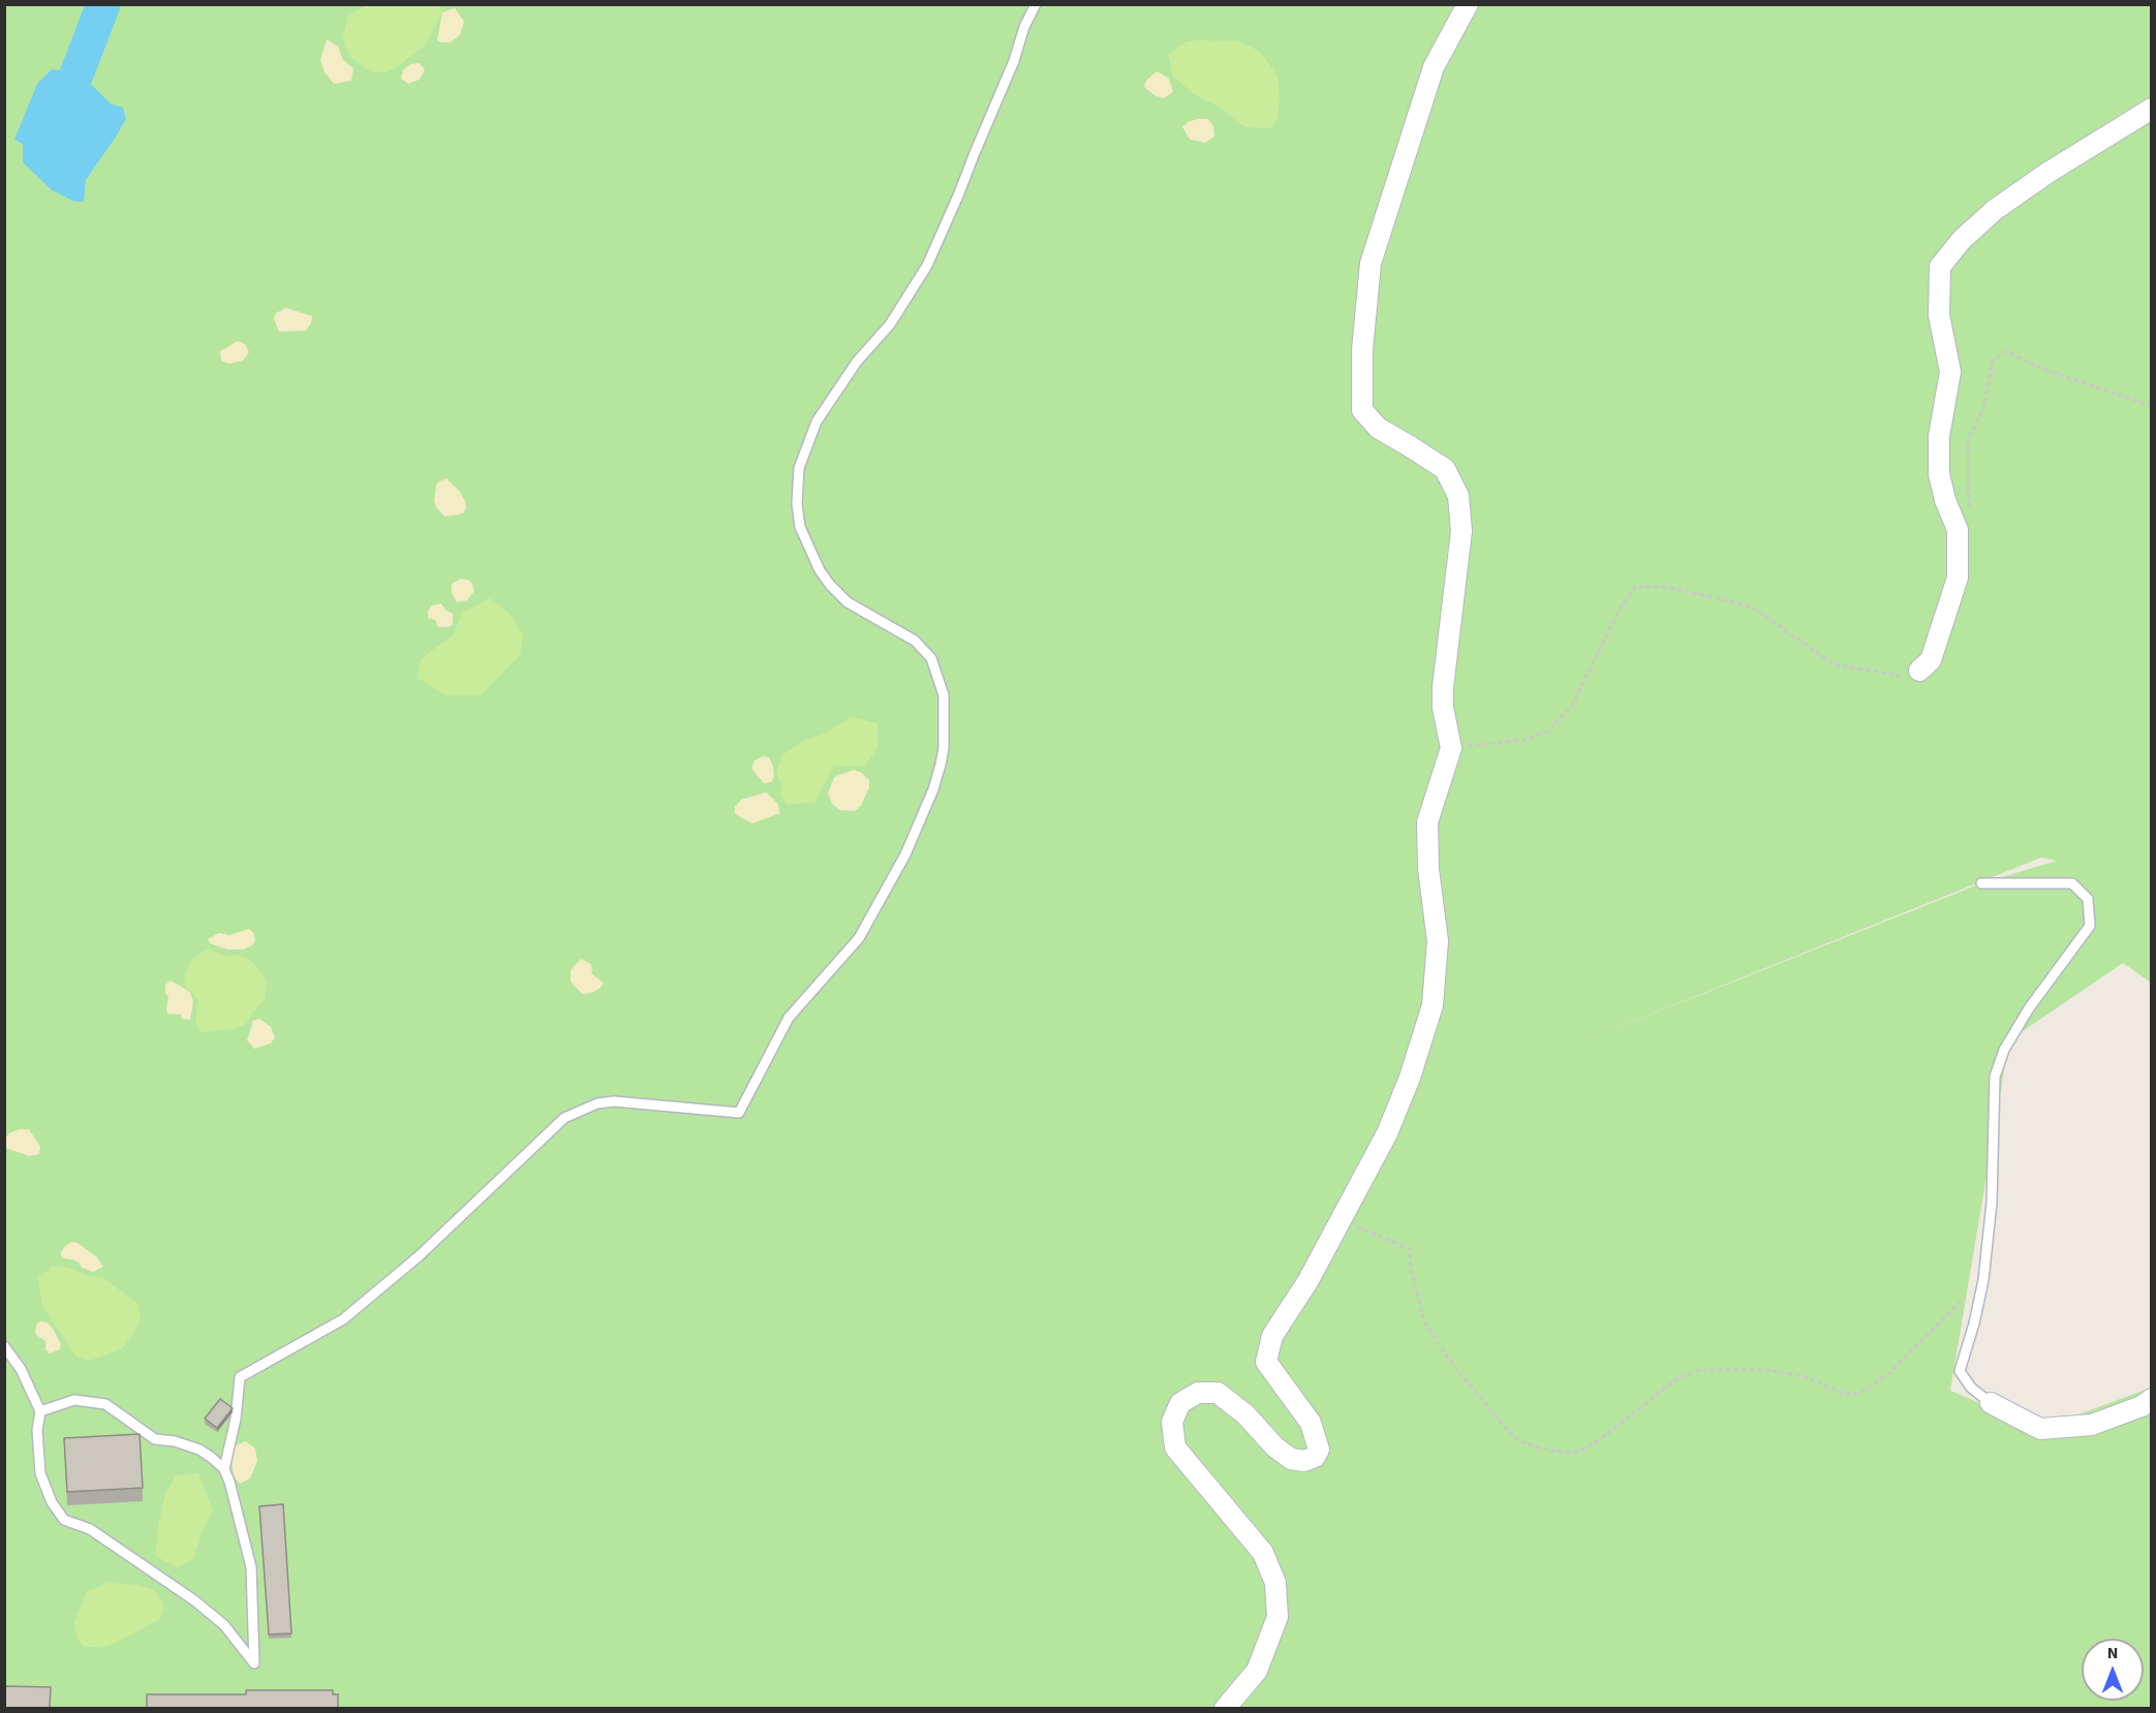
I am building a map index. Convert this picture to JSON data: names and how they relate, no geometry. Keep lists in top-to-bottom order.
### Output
{
  "north": "top"
}
